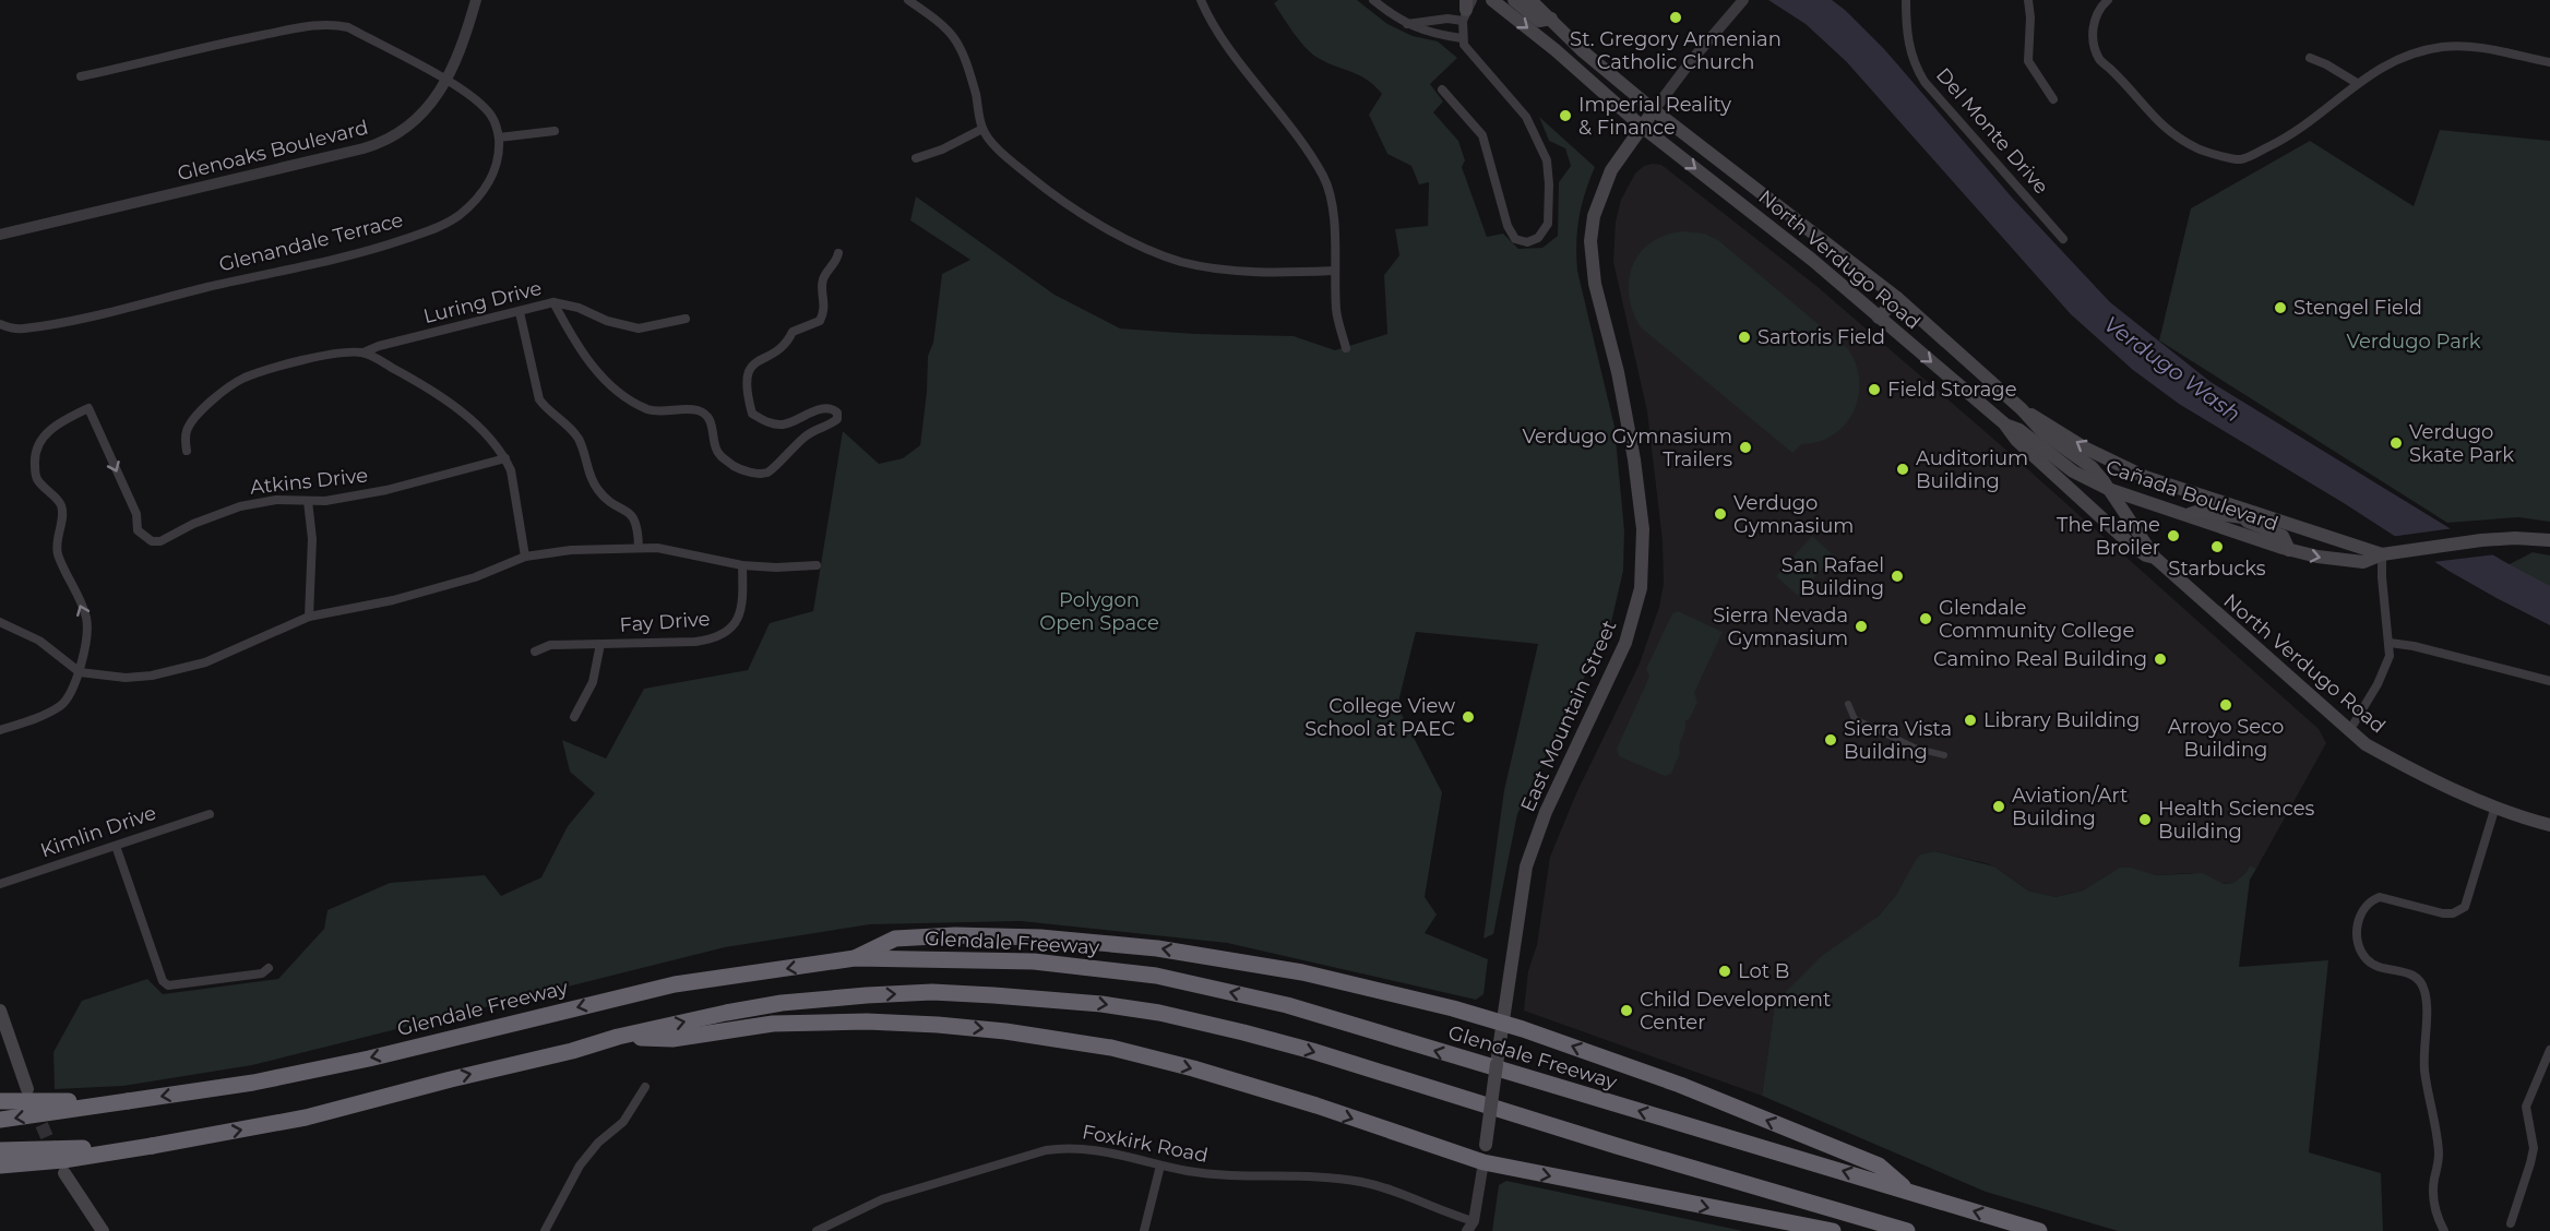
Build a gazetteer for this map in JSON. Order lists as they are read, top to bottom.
{
  "streets": {
    "highway": ["Glendale Freeway"],
    "main road": ["North Verdugo Road", "Cañada Boulevard", "East Mountain Street"],
    "street": [
      "Del Monte Drive",
      "Glenoaks Boulevard",
      "Glenandale Terrace",
      "Luring Drive",
      "Atkins Drive",
      "Fay Drive",
      "Kimlin Drive",
      "Foxkirk Road"
    ]
  },
  "crossings": [
    ["North Verdugo Road", "Cañada Boulevard"],
    ["North Verdugo Road", "East Mountain Street"]
  ],
  "water": ["Verdugo Wash"],
  "parks": ["Verdugo Park", "Polygon Open Space"],
  "places": [
    "St. Gregory Armenian Catholic Church",
    "Imperial Reality & Finance",
    "Stengel Field",
    "Sartoris Field",
    "Field Storage",
    "Verdugo Skate Park",
    "Verdugo Gymnasium Trailers",
    "Auditorium Building",
    "Verdugo Gymnasium",
    "The Flame Broiler",
    "Starbucks",
    "San Rafael Building",
    "Glendale Community College",
    "Sierra Nevada Gymnasium",
    "Camino Real Building",
    "Arroyo Seco Building",
    "College View School at PAEC",
    "Library Building",
    "Sierra Vista Building",
    "Aviation/Art Building",
    "Health Sciences Building",
    "Lot B",
    "Child Development Center"
  ]
}
